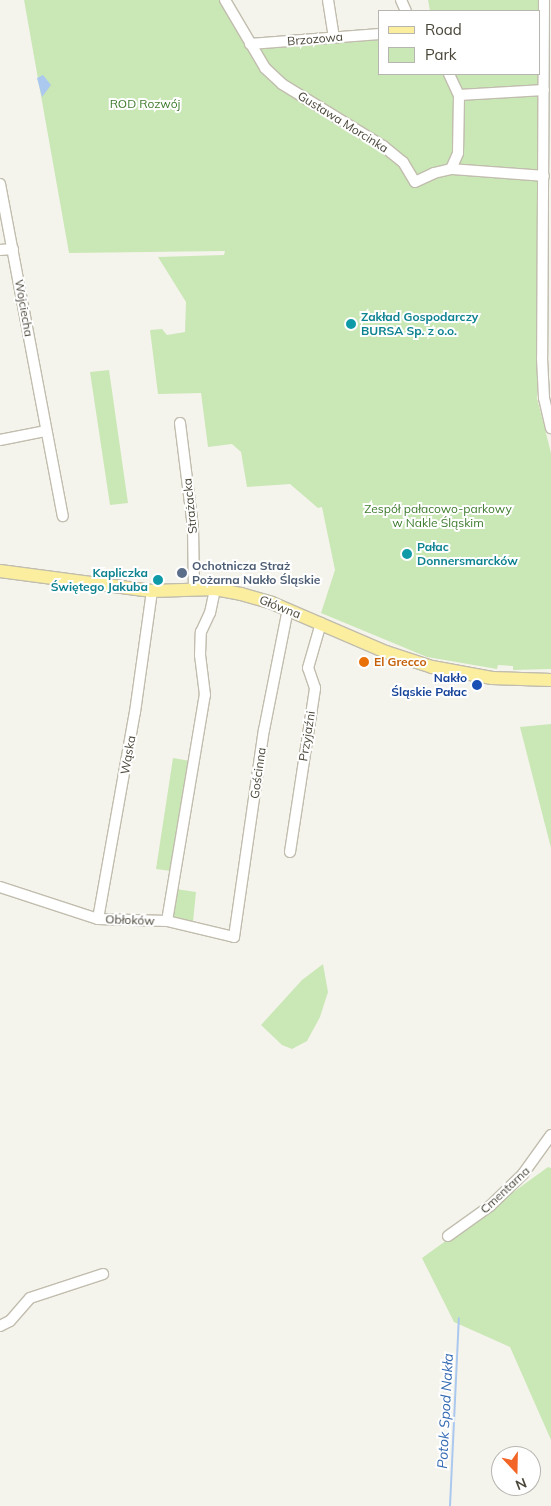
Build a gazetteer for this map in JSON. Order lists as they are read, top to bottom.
{
  "streets": {
    "main road": ["Główna"],
    "street": [
      "Brzozowa",
      "Gustawa Morcinka",
      "Wojciecha",
      "Strażacka",
      "Przyjaźni",
      "Wąska",
      "Gościnna",
      "Obłoków",
      "Cmentarna"
    ]
  },
  "crossings": [
    ["Brzozowa", "Gustawa Morcinka"],
    ["Strażacka", "Główna"],
    ["Główna", "Przyjaźni"],
    ["Główna", "Wąska"],
    ["Główna", "Gościnna"],
    ["Wąska", "Obłoków"],
    ["Gościnna", "Obłoków"]
  ],
  "water": ["Potok Spod Nakła"],
  "parks": ["ROD Rozwój", "Zespół pałacowo-parkowy w Nakle Śląskim"],
  "places": [
    "Zakład Gospodarczy BURSA Sp. z o.o.",
    "Pałac Donnersmarcków",
    "Ochotnicza Straż Pożarna Nakło Śląskie",
    "Kapliczka Świętego Jakuba",
    "El Grecco",
    "Nakło Śląskie Pałac"
  ],
  "legend": ["Road", "Park"],
  "north": "bottom"
}
